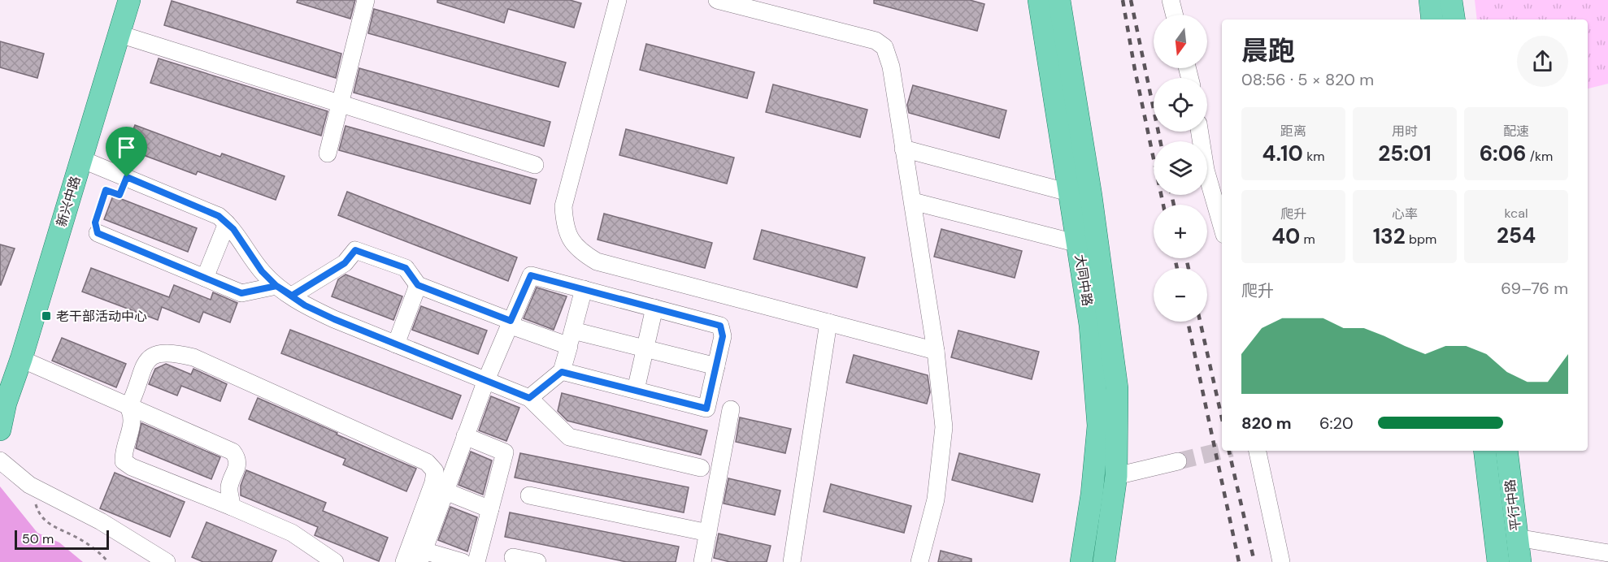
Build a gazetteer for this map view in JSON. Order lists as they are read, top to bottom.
{
  "streets": {
    "main road": ["新兴中路", "大同中路", "平行中路"]
  },
  "places": {
    "transit": ["老干部活动中心"]
  },
  "scale_bar": "50 m",
  "north": "bottom",
  "page": {
    "map_buttons": ["+", "−"],
    "heading": ["晨跑", "08:56 · 5 × 820 m"],
    "stats": [
      ["距离", "4.10 km"],
      ["用时", "25:01"],
      ["配速", "6:06 /km"],
      ["爬升", "40 m"],
      ["心率", "132 bpm"],
      ["kcal", "254"]
    ],
    "chart": ["爬升", "69–76 m"],
    "list": [
      {
        "name": "820 m",
        "note": "6:20"
      }
    ],
    "scale": "50 m"
  }
}
